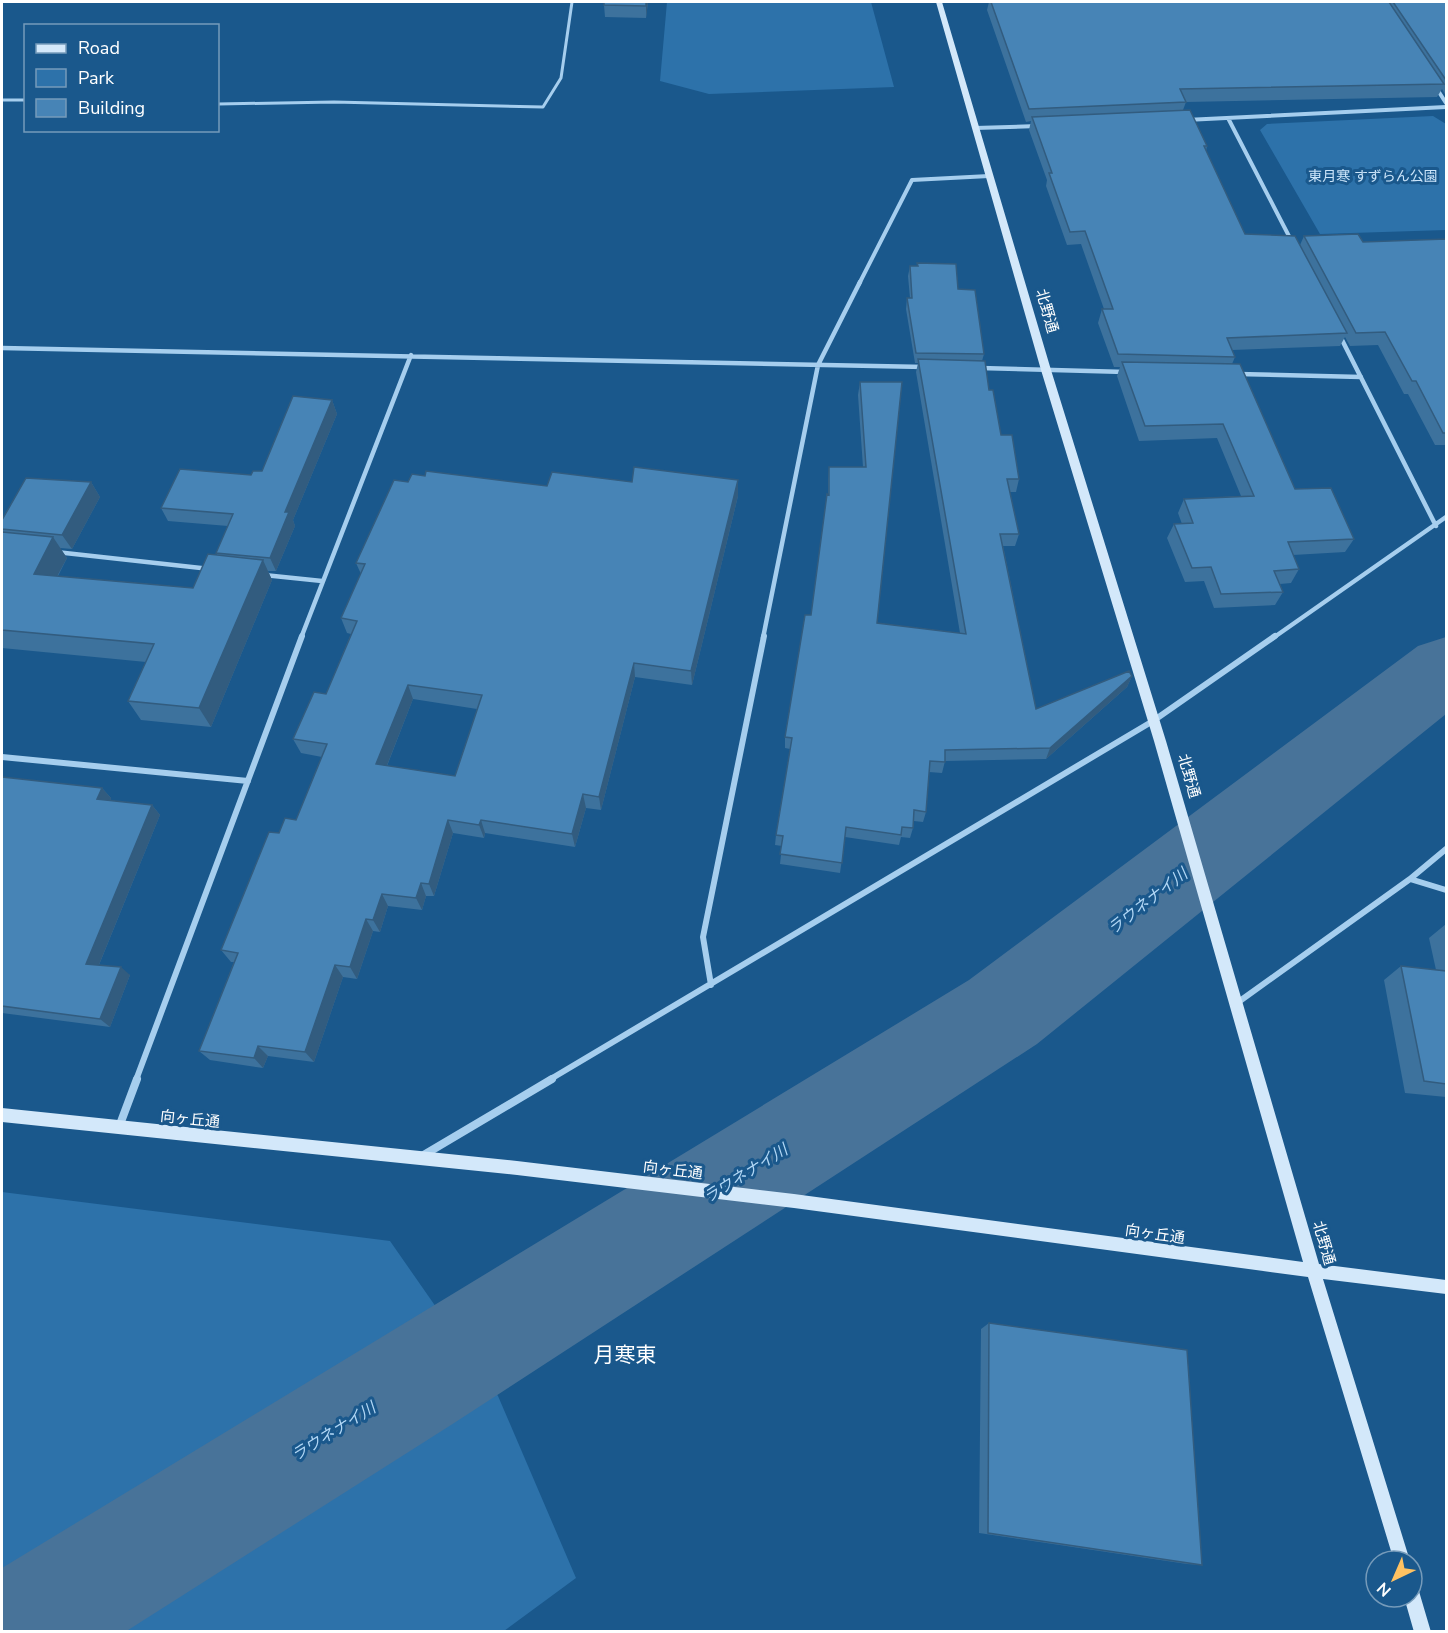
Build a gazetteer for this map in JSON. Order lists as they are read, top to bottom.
{
  "streets": {
    "street": ["北野通", "向ヶ丘通"]
  },
  "crossings": [
    ["北野通", "向ヶ丘通"]
  ],
  "districts": ["月寒東"],
  "water": ["ラウネナイ川"],
  "parks": ["東月寒 すずらん公園"],
  "legend": ["Road", "Park", "Building"],
  "north": "bottom left"
}
